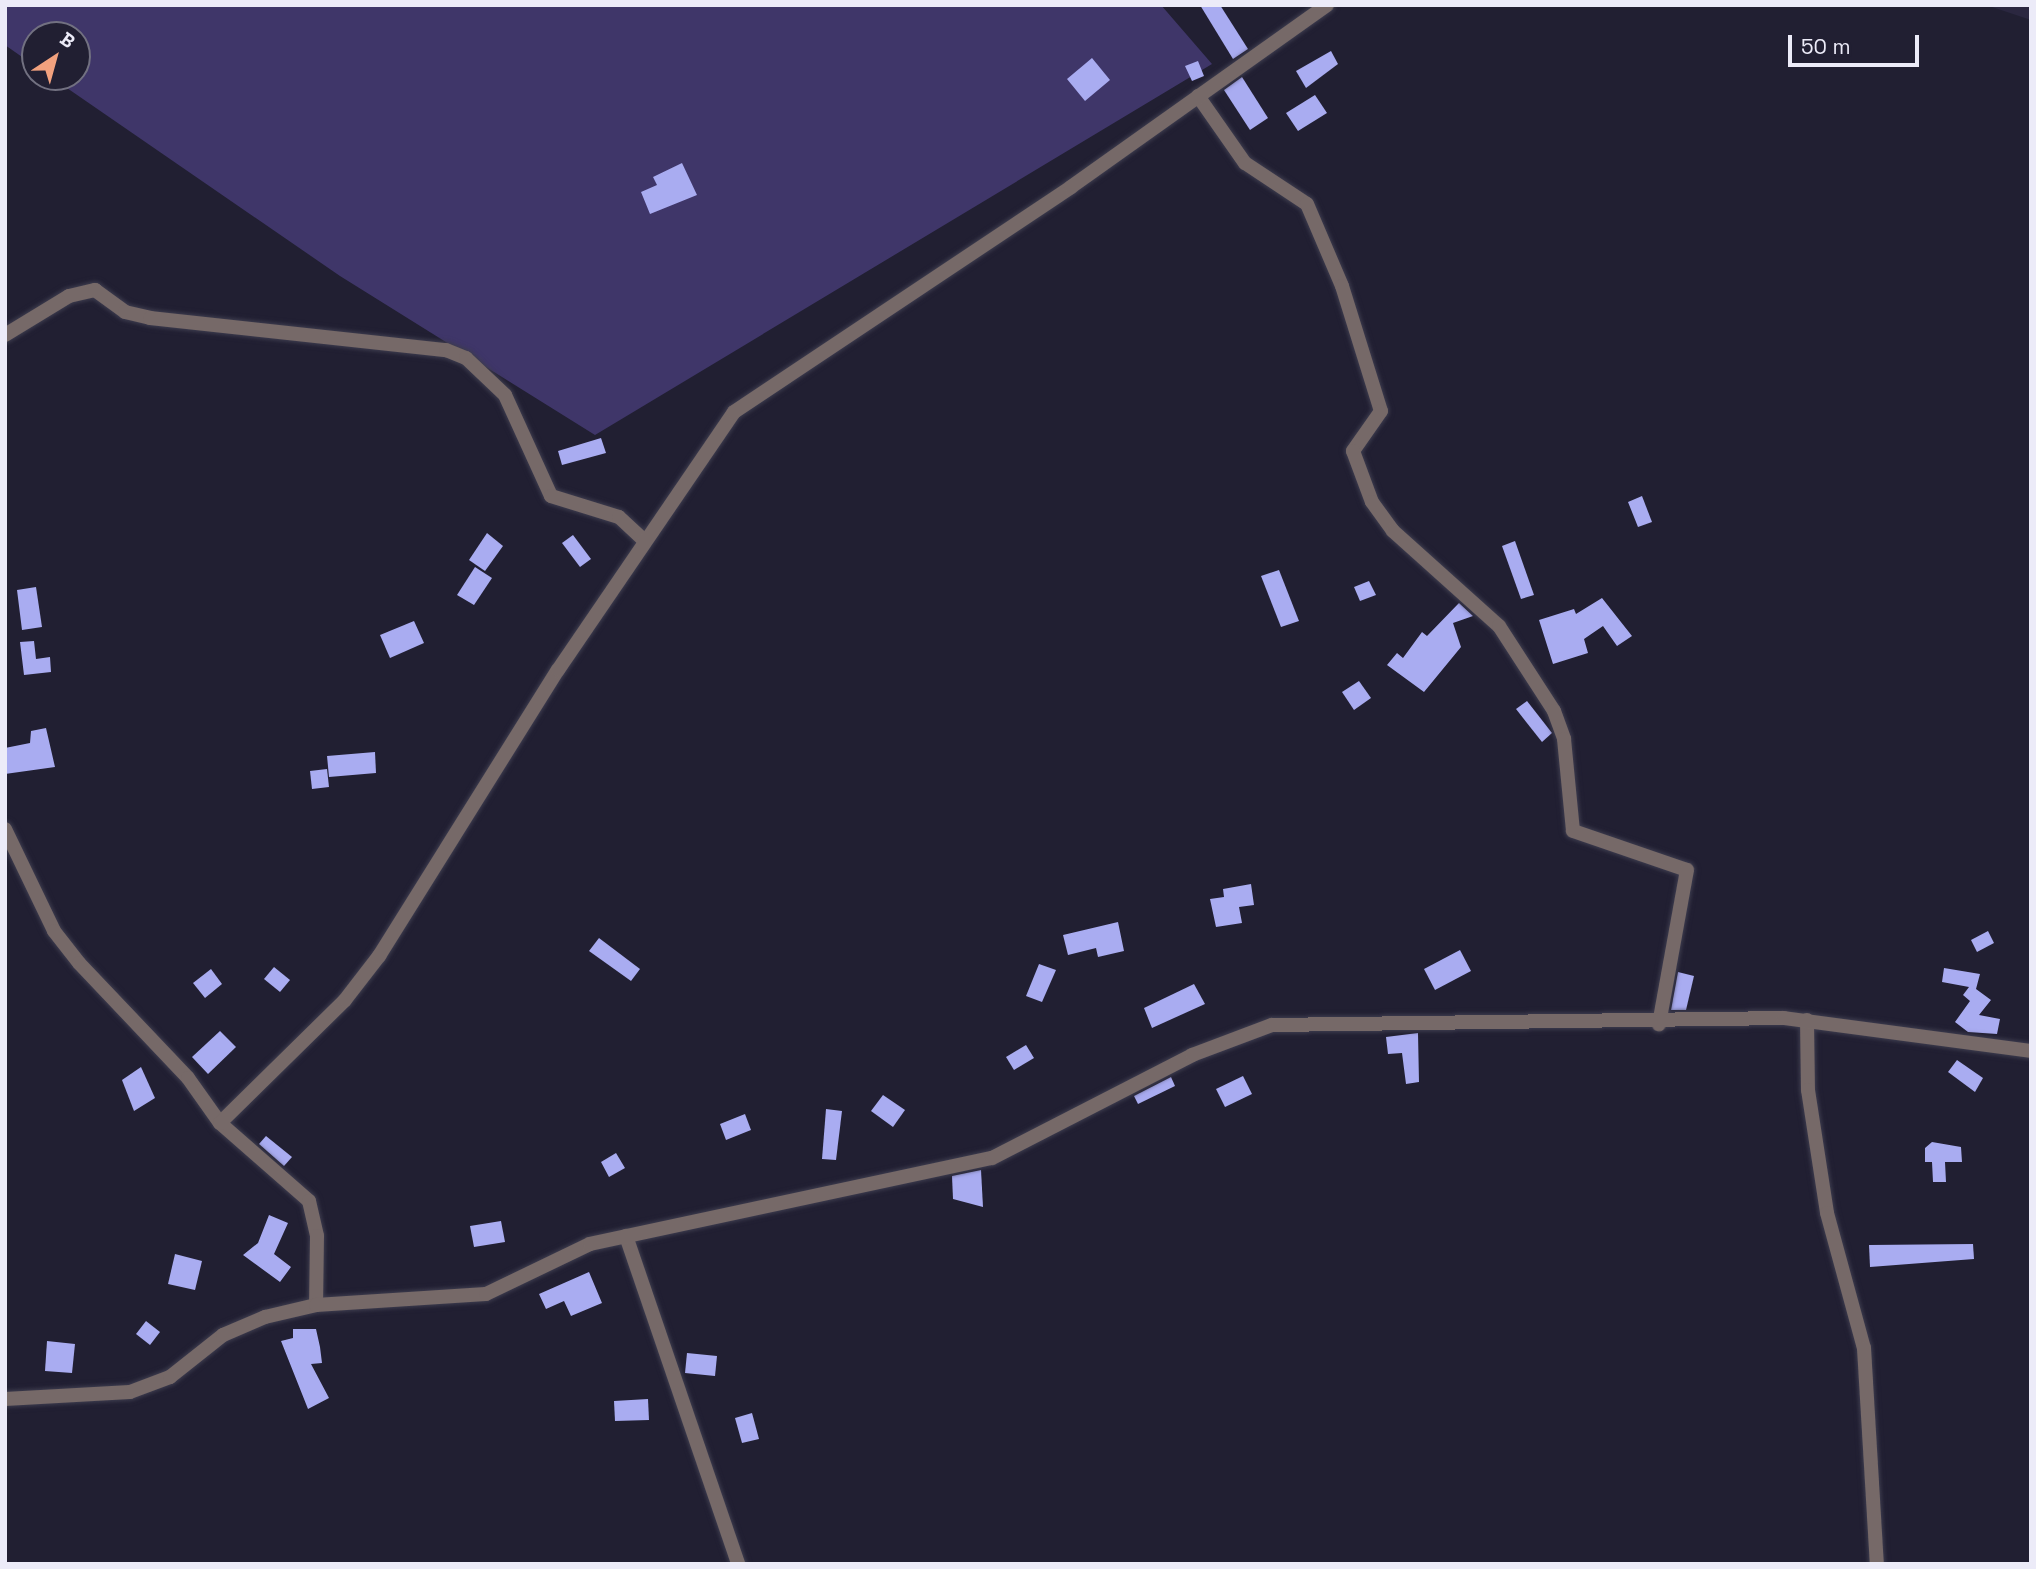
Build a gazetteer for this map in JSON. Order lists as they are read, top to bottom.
{
  "scale_bar": "50 m",
  "north": "top right"
}
